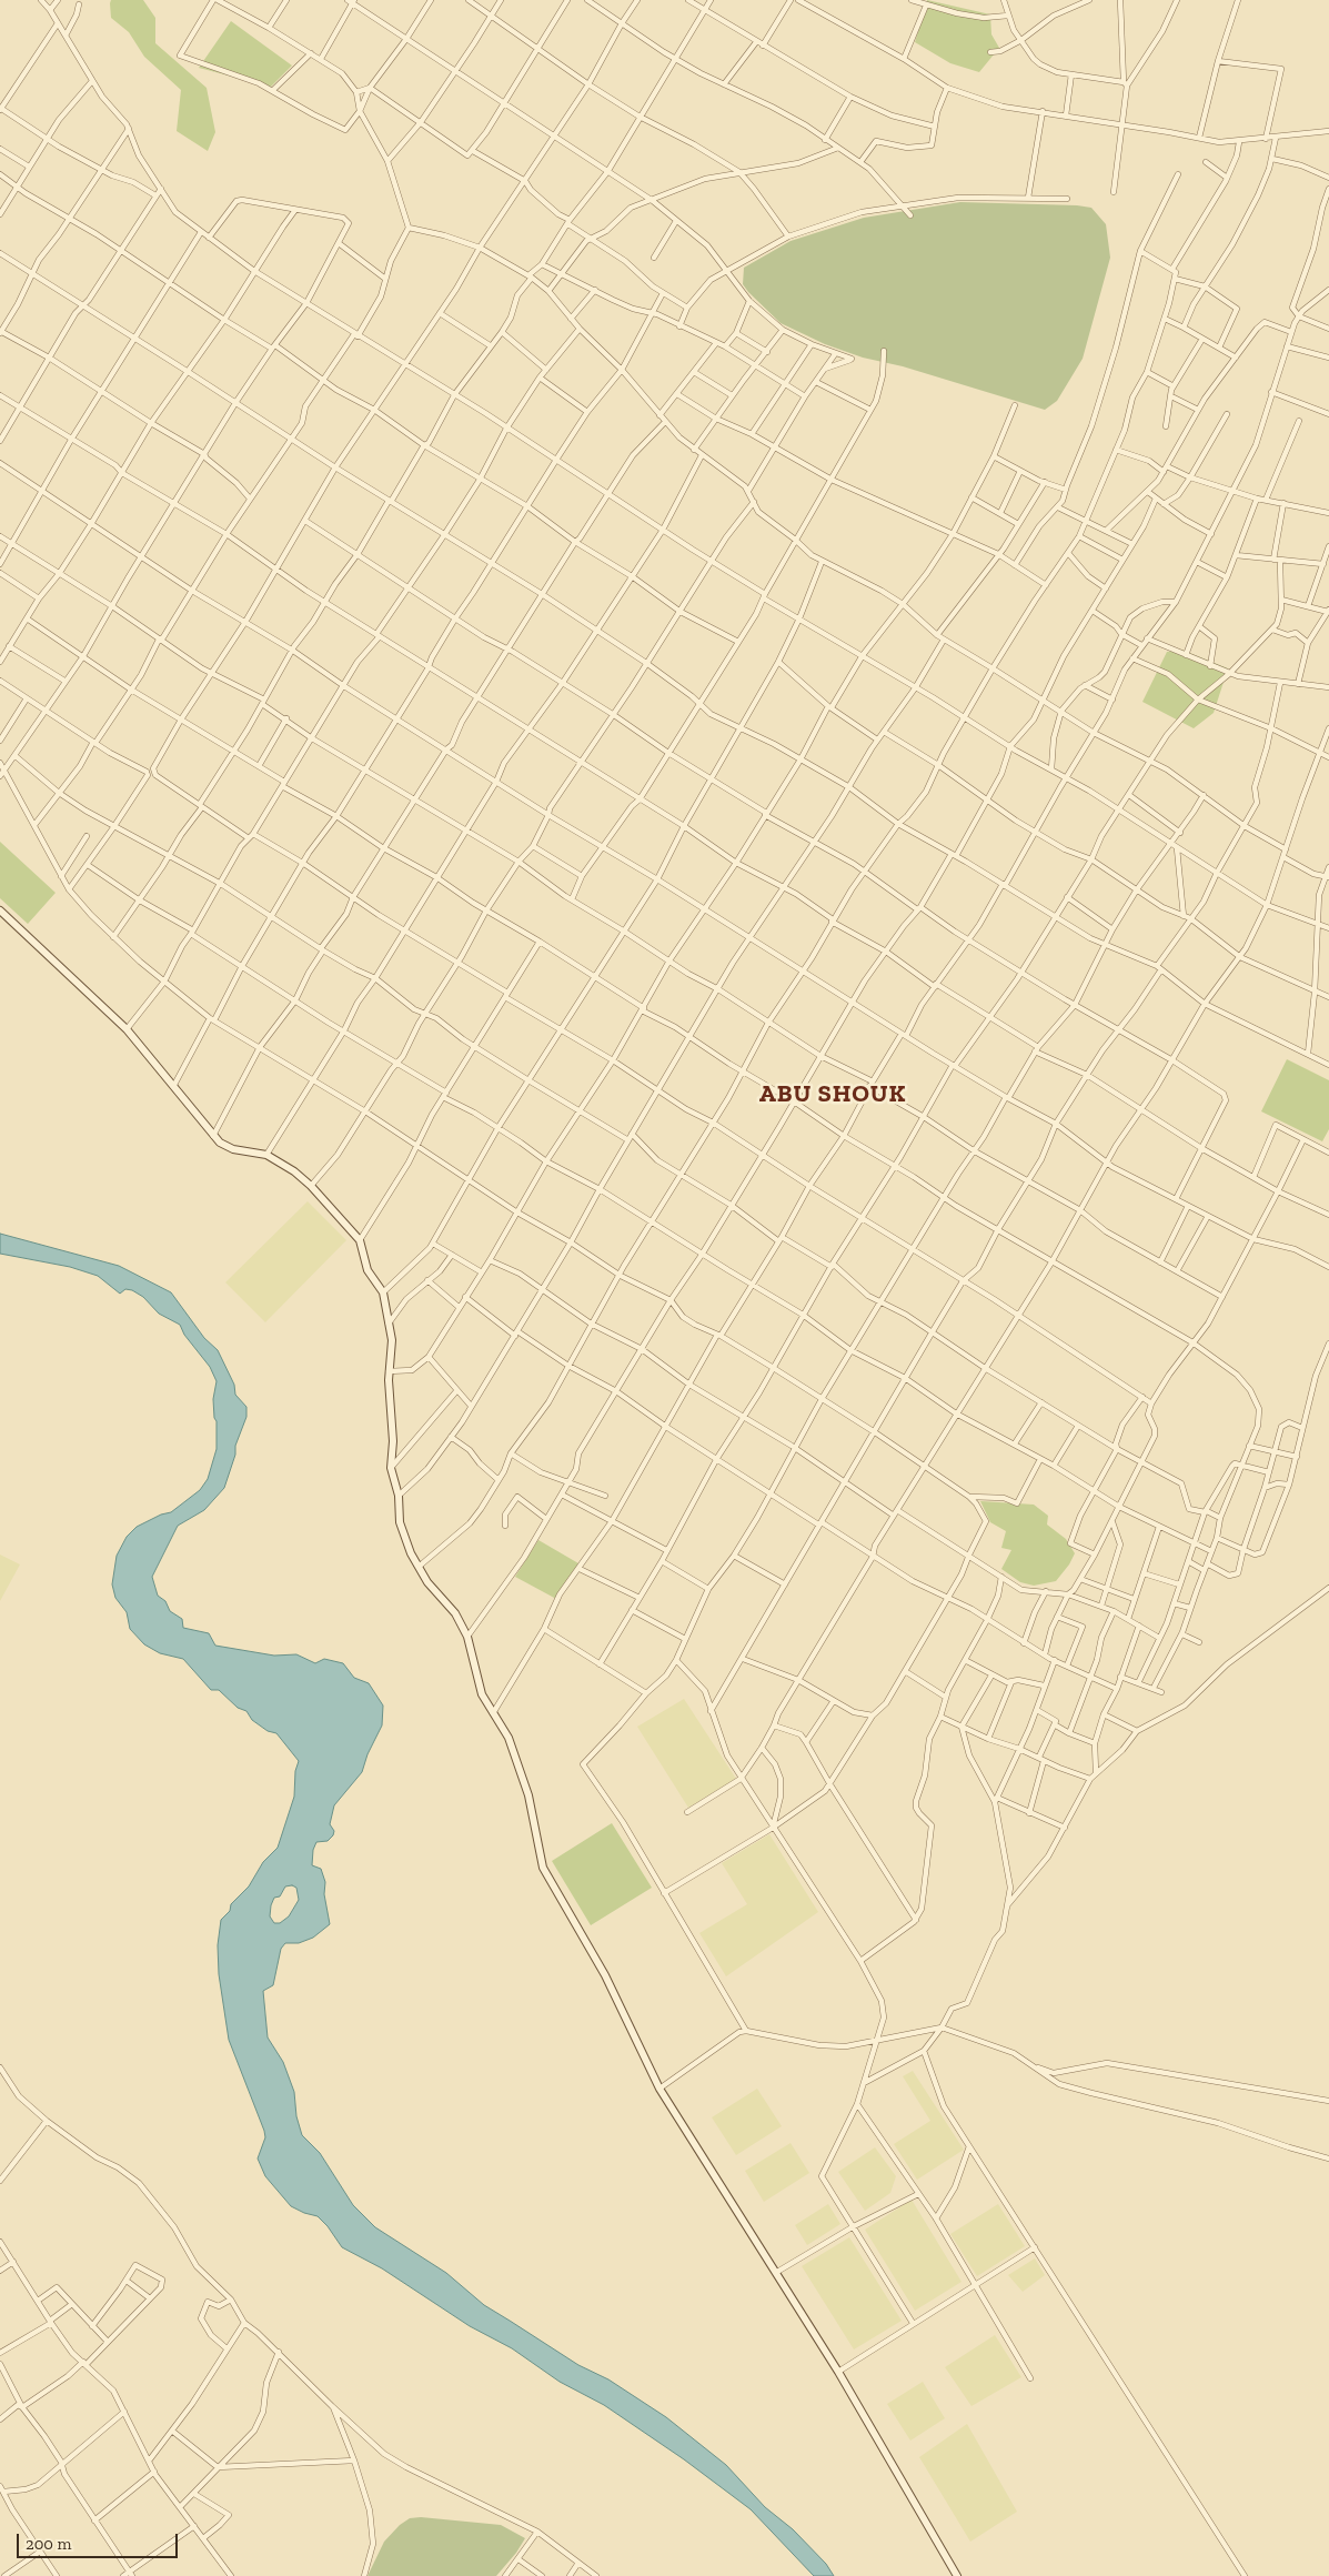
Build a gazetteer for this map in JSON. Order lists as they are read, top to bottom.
{
  "districts": ["ABU SHOUK"],
  "scale_bar": "200 m"
}
